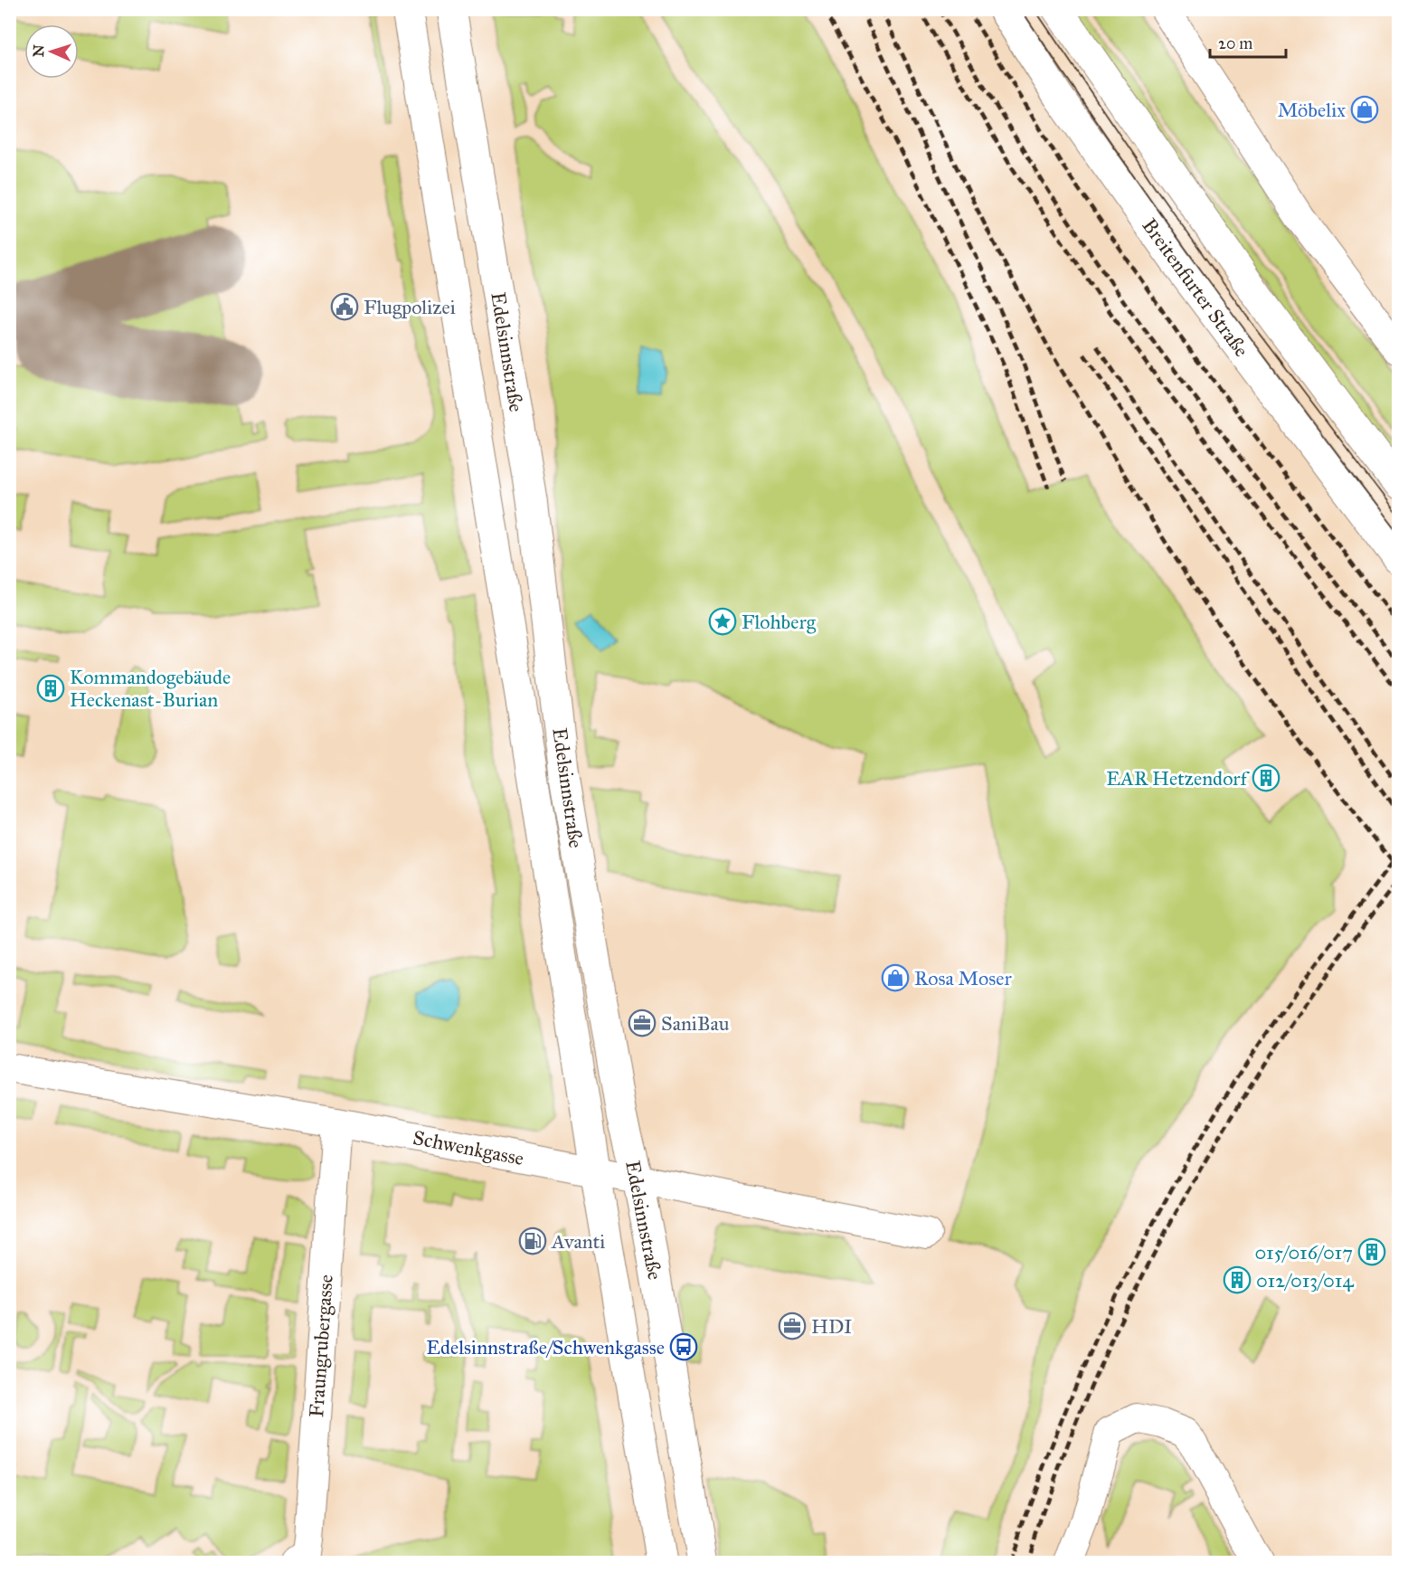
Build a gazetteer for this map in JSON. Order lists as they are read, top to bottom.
{
  "streets": {
    "main road": ["Breitenfurter Straße", "Edelsinnstraße"],
    "street": ["Schwenkgasse", "Fraungrubergasse"]
  },
  "crossings": [
    ["Edelsinnstraße", "Schwenkgasse"],
    ["Schwenkgasse", "Fraungrubergasse"]
  ],
  "places": {
    "shop": ["Möbelix", "Rosa Moser"],
    "public building": ["Flugpolizei"],
    "place": ["Flohberg"],
    "building": [
      "Kommandogebäude Heckenast-Burian",
      "EAR Hetzendorf",
      "015/016/017",
      "012/013/014"
    ],
    "office": ["SaniBau", "HDI"],
    "fuel station": ["Avanti"],
    "bus stop": ["Edelsinnstraße/Schwenkgasse"]
  },
  "scale_bar": "20 m",
  "north": "left"
}
